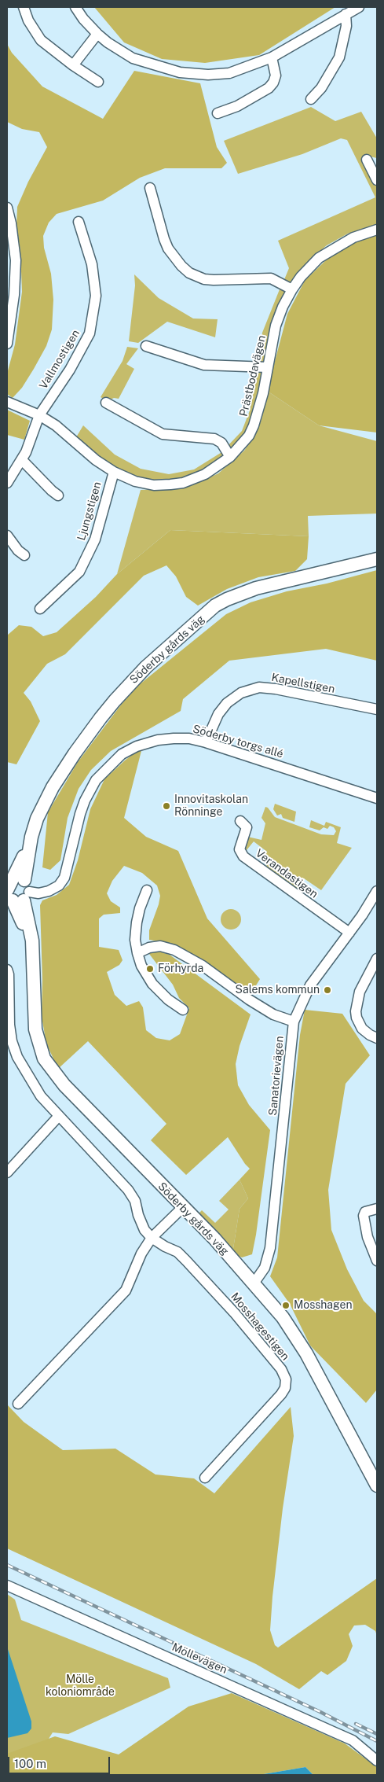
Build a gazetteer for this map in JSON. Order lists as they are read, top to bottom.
{
  "streets": {
    "main road": ["Söderby gårds väg"],
    "street": [
      "Vallmostigen",
      "Prästbodavägen",
      "Ljungstigen",
      "Kapellstigen",
      "Söderby torgs allé",
      "Verandastigen",
      "Sanatorievägen",
      "Mosshagestigen",
      "Möllevägen"
    ]
  },
  "crossings": [
    ["Vallmostigen", "Prästbodavägen"],
    ["Prästbodavägen", "Ljungstigen"],
    ["Söderby gårds väg", "Söderby torgs allé"],
    ["Söderby gårds väg", "Sanatorievägen"],
    ["Kapellstigen", "Söderby torgs allé"],
    ["Verandastigen", "Sanatorievägen"]
  ],
  "parks": ["Mölle koloniområde"],
  "places": [
    "Innovitaskolan Rönninge",
    "Förhyrda",
    "Salems kommun",
    "Mosshagen"
  ],
  "scale_bar": "100 m"
}
